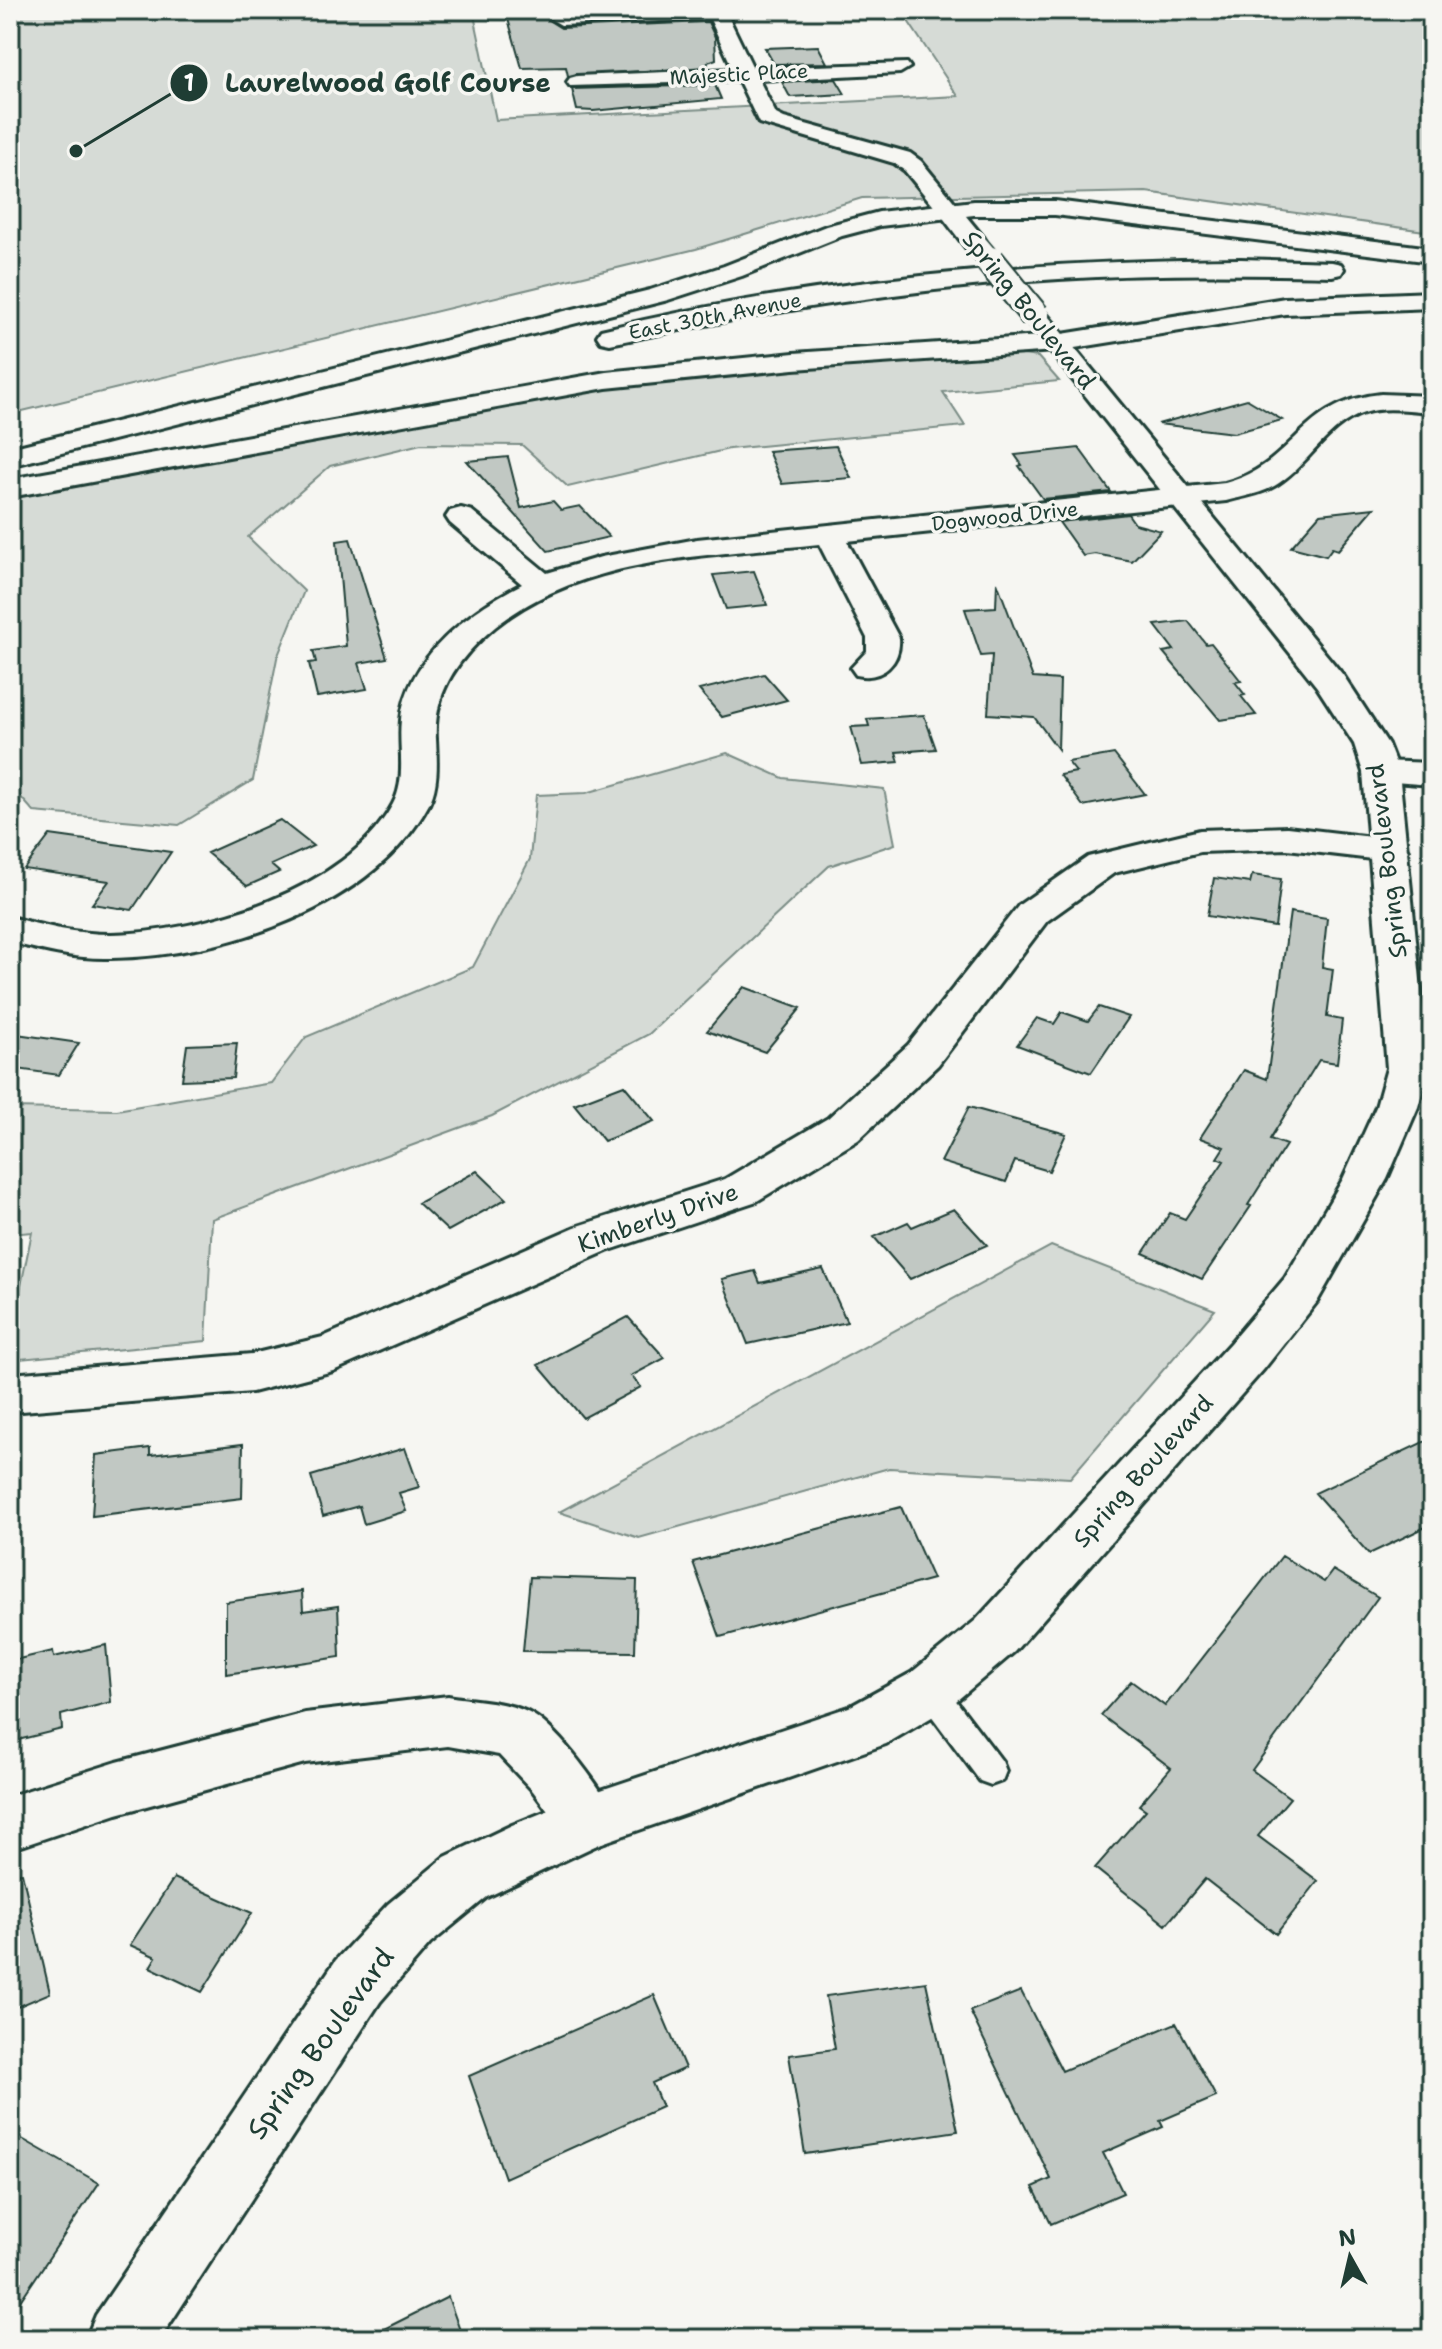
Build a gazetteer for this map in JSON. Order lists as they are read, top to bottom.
{
  "streets": {
    "street": [
      "Majestic Place",
      "Spring Boulevard",
      "East 30th Avenue",
      "Dogwood Drive",
      "Kimberly Drive"
    ]
  },
  "crossings": [
    ["Majestic Place", "Spring Boulevard"],
    ["Spring Boulevard", "Dogwood Drive"],
    ["Spring Boulevard", "Kimberly Drive"]
  ],
  "places": ["Laurelwood Golf Course"],
  "north": "top"
}
